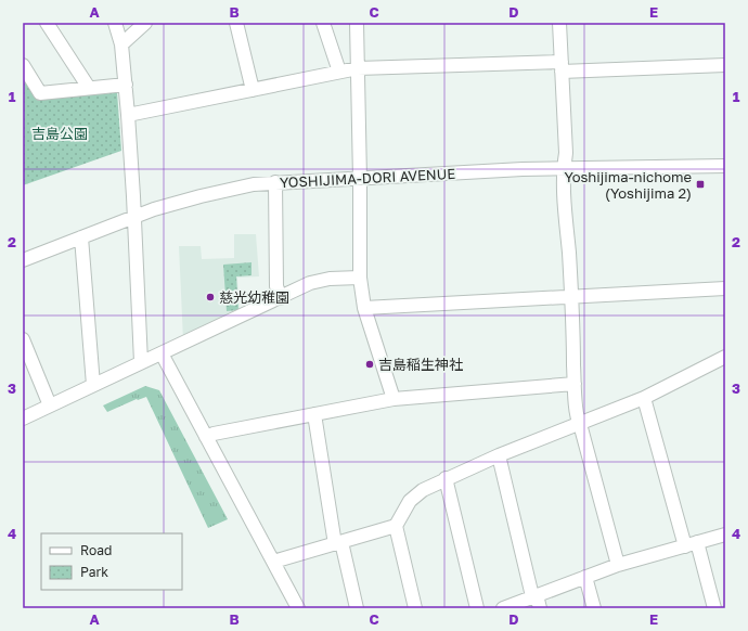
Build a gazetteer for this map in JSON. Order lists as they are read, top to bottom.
{
  "streets": {
    "street": ["YOSHIJIMA-DORI AVENUE"]
  },
  "parks": ["吉島公園"],
  "places": {
    "transit": ["Yoshijima-nichome (Yoshijima 2)"],
    "other": ["慈光幼稚園", "吉島稲生神社"]
  },
  "legend": ["Road", "Park"],
  "grid": {
    "columns": [
      "A",
      "B",
      "C",
      "D",
      "E"
    ],
    "rows": [
      "1",
      "2",
      "3",
      "4"
    ]
  }
}
